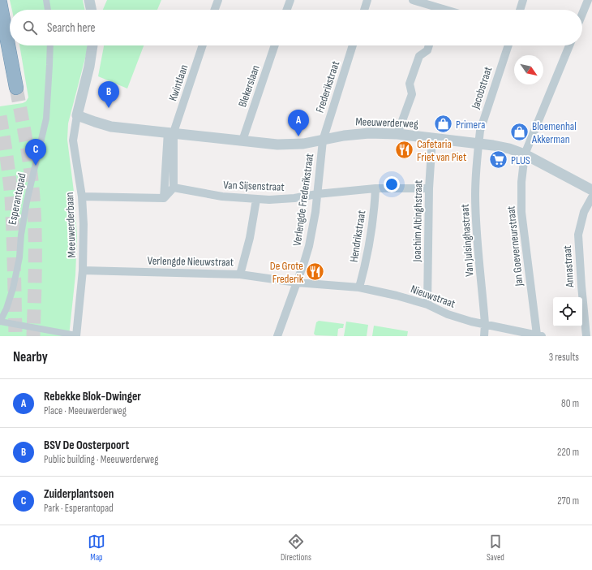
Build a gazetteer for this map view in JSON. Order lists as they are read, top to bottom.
{
  "streets": {
    "street": [
      "Kwintlaan",
      "Blekerslaan",
      "Frederikstraat",
      "Jacobstraat",
      "Meeuwerderweg",
      "Van Sijsenstraat",
      "Esperantopad",
      "Verlengde Frederikstraat",
      "Joachim Altinghstraat",
      "Meeuwerderbaan",
      "Hendrikstraat",
      "Van Julsinghastraat",
      "Jan Goeverneurstraat",
      "Verlengde Nieuwstraat",
      "Annastraat",
      "Nieuwstraat"
    ]
  },
  "crossings": [
    ["Kwintlaan", "Meeuwerderweg"],
    ["Blekerslaan", "Meeuwerderweg"],
    ["Frederikstraat", "Meeuwerderweg"],
    ["Frederikstraat", "Verlengde Frederikstraat"],
    ["Jacobstraat", "Meeuwerderweg"],
    ["Jacobstraat", "Van Julsinghastraat"],
    ["Meeuwerderweg", "Verlengde Frederikstraat"],
    ["Meeuwerderweg", "Joachim Altinghstraat"],
    ["Meeuwerderweg", "Meeuwerderbaan"],
    ["Meeuwerderweg", "Van Julsinghastraat"],
    ["Meeuwerderweg", "Jan Goeverneurstraat"],
    ["Van Sijsenstraat", "Verlengde Frederikstraat"],
    ["Van Sijsenstraat", "Joachim Altinghstraat"],
    ["Van Sijsenstraat", "Hendrikstraat"],
    ["Verlengde Frederikstraat", "Verlengde Nieuwstraat"],
    ["Verlengde Frederikstraat", "Nieuwstraat"],
    ["Joachim Altinghstraat", "Nieuwstraat"],
    ["Meeuwerderbaan", "Verlengde Nieuwstraat"],
    ["Hendrikstraat", "Nieuwstraat"],
    ["Van Julsinghastraat", "Nieuwstraat"],
    ["Jan Goeverneurstraat", "Nieuwstraat"],
    ["Verlengde Nieuwstraat", "Nieuwstraat"]
  ],
  "places": {
    "shop": ["Primera", "Bloemenhal Akkerman"],
    "restaurant": ["Cafetaria Friet van Piet", "De Grote Frederik"],
    "supermarket": ["PLUS"]
  },
  "north": "bottom right",
  "page": {
    "search": "Search here",
    "pins": ["B", "A", "C"],
    "heading": ["Nearby", "3 results"],
    "list": [
      {
        "mark": "A",
        "name": "Rebekke Blok-Dwinger",
        "note": "Place · Meeuwerderweg",
        "value": "80 m"
      },
      {
        "mark": "B",
        "name": "BSV De Oosterpoort",
        "note": "Public building · Meeuwerderweg",
        "value": "220 m"
      },
      {
        "mark": "C",
        "name": "Zuiderplantsoen",
        "note": "Park · Esperantopad",
        "value": "270 m"
      }
    ],
    "nav": ["Map", "Directions", "Saved"]
  }
}
